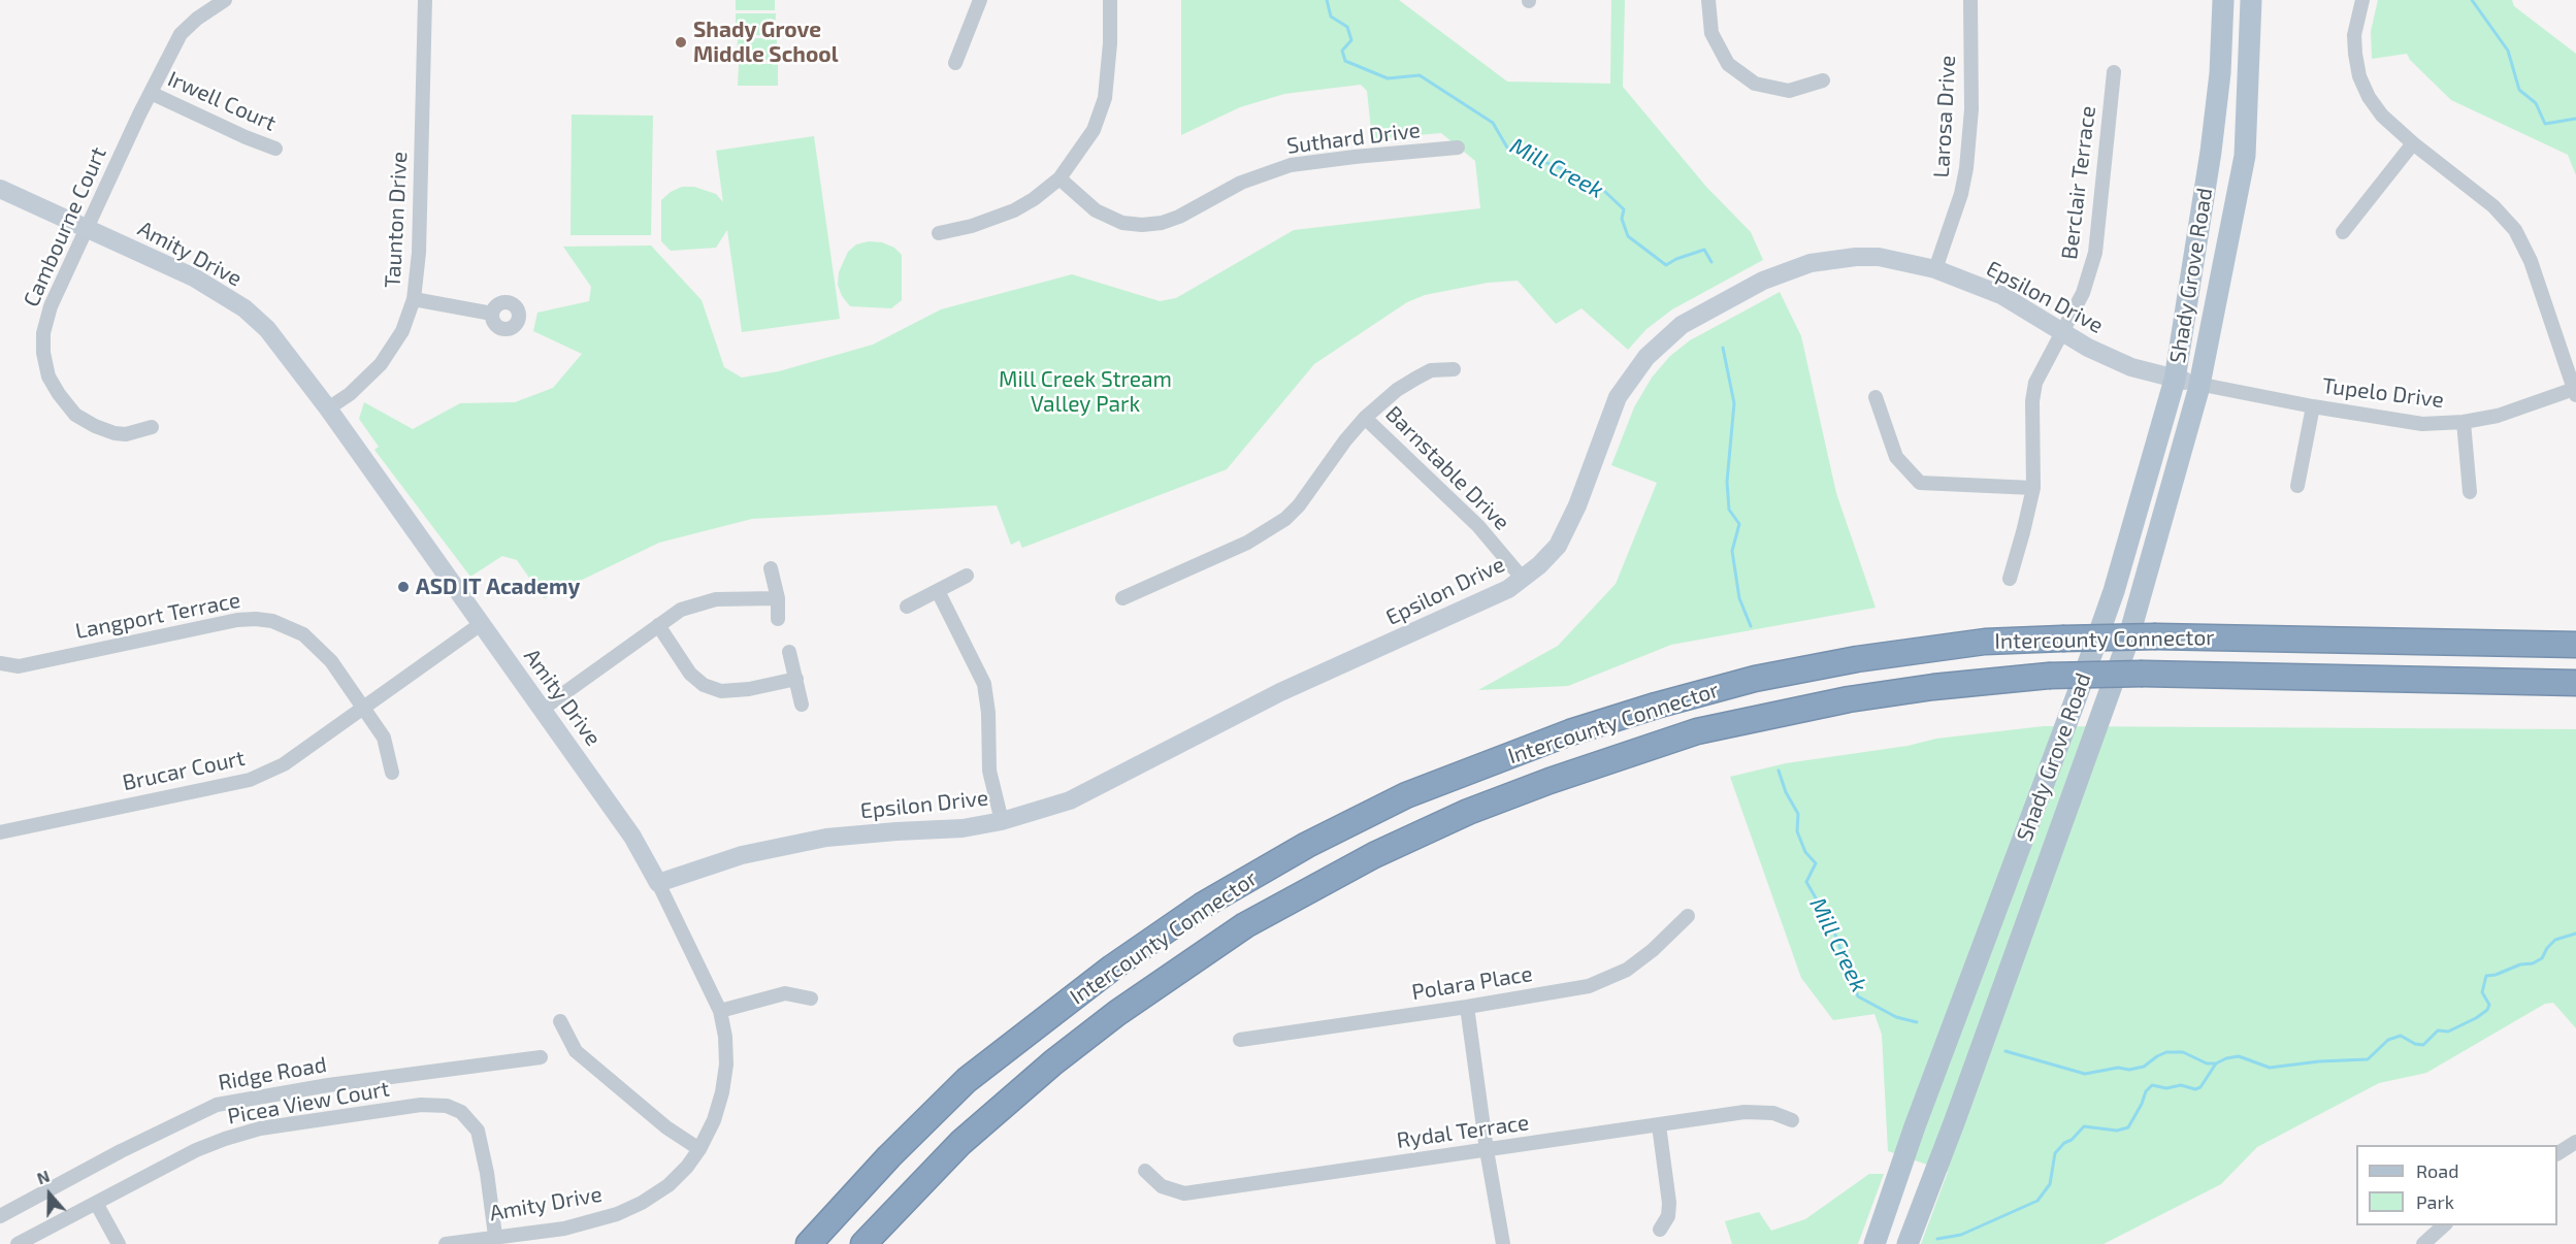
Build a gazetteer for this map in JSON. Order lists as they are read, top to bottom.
{
  "streets": {
    "highway": ["Intercounty Connector"],
    "main road": ["Shady Grove Road"],
    "street": [
      "Irwell Court",
      "Larosa Drive",
      "Suthard Drive",
      "Berclair Terrace",
      "Taunton Drive",
      "Cambourne Court",
      "Amity Drive",
      "Epsilon Drive",
      "Tupelo Drive",
      "Barnstable Drive",
      "Langport Terrace",
      "Brucar Court",
      "Polara Place",
      "Ridge Road",
      "Picea View Court",
      "Rydal Terrace"
    ]
  },
  "crossings": [
    ["Irwell Court", "Cambourne Court"],
    ["Larosa Drive", "Epsilon Drive"],
    ["Berclair Terrace", "Epsilon Drive"],
    ["Taunton Drive", "Amity Drive"],
    ["Cambourne Court", "Amity Drive"],
    ["Amity Drive", "Epsilon Drive"],
    ["Amity Drive", "Brucar Court"],
    ["Amity Drive", "Picea View Court"],
    ["Shady Grove Road", "Epsilon Drive"],
    ["Shady Grove Road", "Tupelo Drive"],
    ["Epsilon Drive", "Tupelo Drive"],
    ["Epsilon Drive", "Barnstable Drive"],
    ["Langport Terrace", "Brucar Court"]
  ],
  "water": ["Mill Creek"],
  "parks": ["Mill Creek Stream Valley Park"],
  "places": ["Shady Grove Middle School", "ASD IT Academy"],
  "legend": ["Road", "Park"],
  "north": "top"
}
